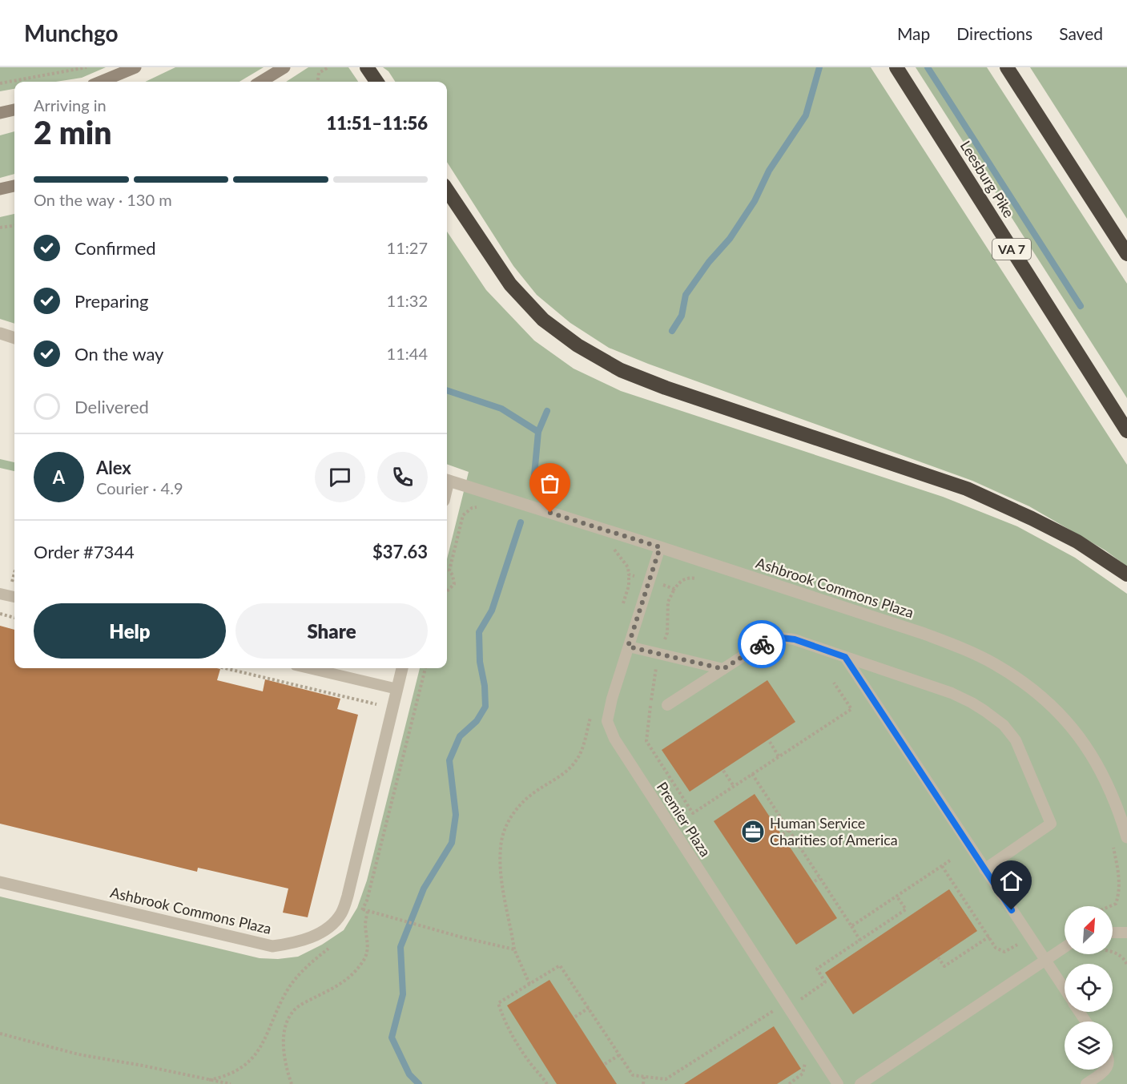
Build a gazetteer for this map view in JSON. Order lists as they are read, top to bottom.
{
  "streets": {
    "highway": ["Leesburg Pike", "VA 7"],
    "street": ["Ashbrook Commons Plaza"],
    "lane": ["Premier Plaza"]
  },
  "crossings": [
    ["Ashbrook Commons Plaza", "Premier Plaza"]
  ],
  "places": {
    "office": ["Human Service Charities of America"]
  },
  "north": "top right",
  "page": {
    "header": "Munchgo",
    "nav": ["Map", "Directions", "Saved"],
    "heading": ["2 min", "Arriving in", "11:51–11:56"],
    "panel": [
      "Alex",
      "Courier · 4.9",
      "Order #7344",
      "$37.63"
    ],
    "bar": "On the way · 130 m",
    "list": [
      ["Confirmed", "11:27"],
      ["Preparing", "11:32"],
      ["On the way", "11:44"],
      "Delivered"
    ],
    "round": "A",
    "buttons": ["Help", "Share"]
  }
}
